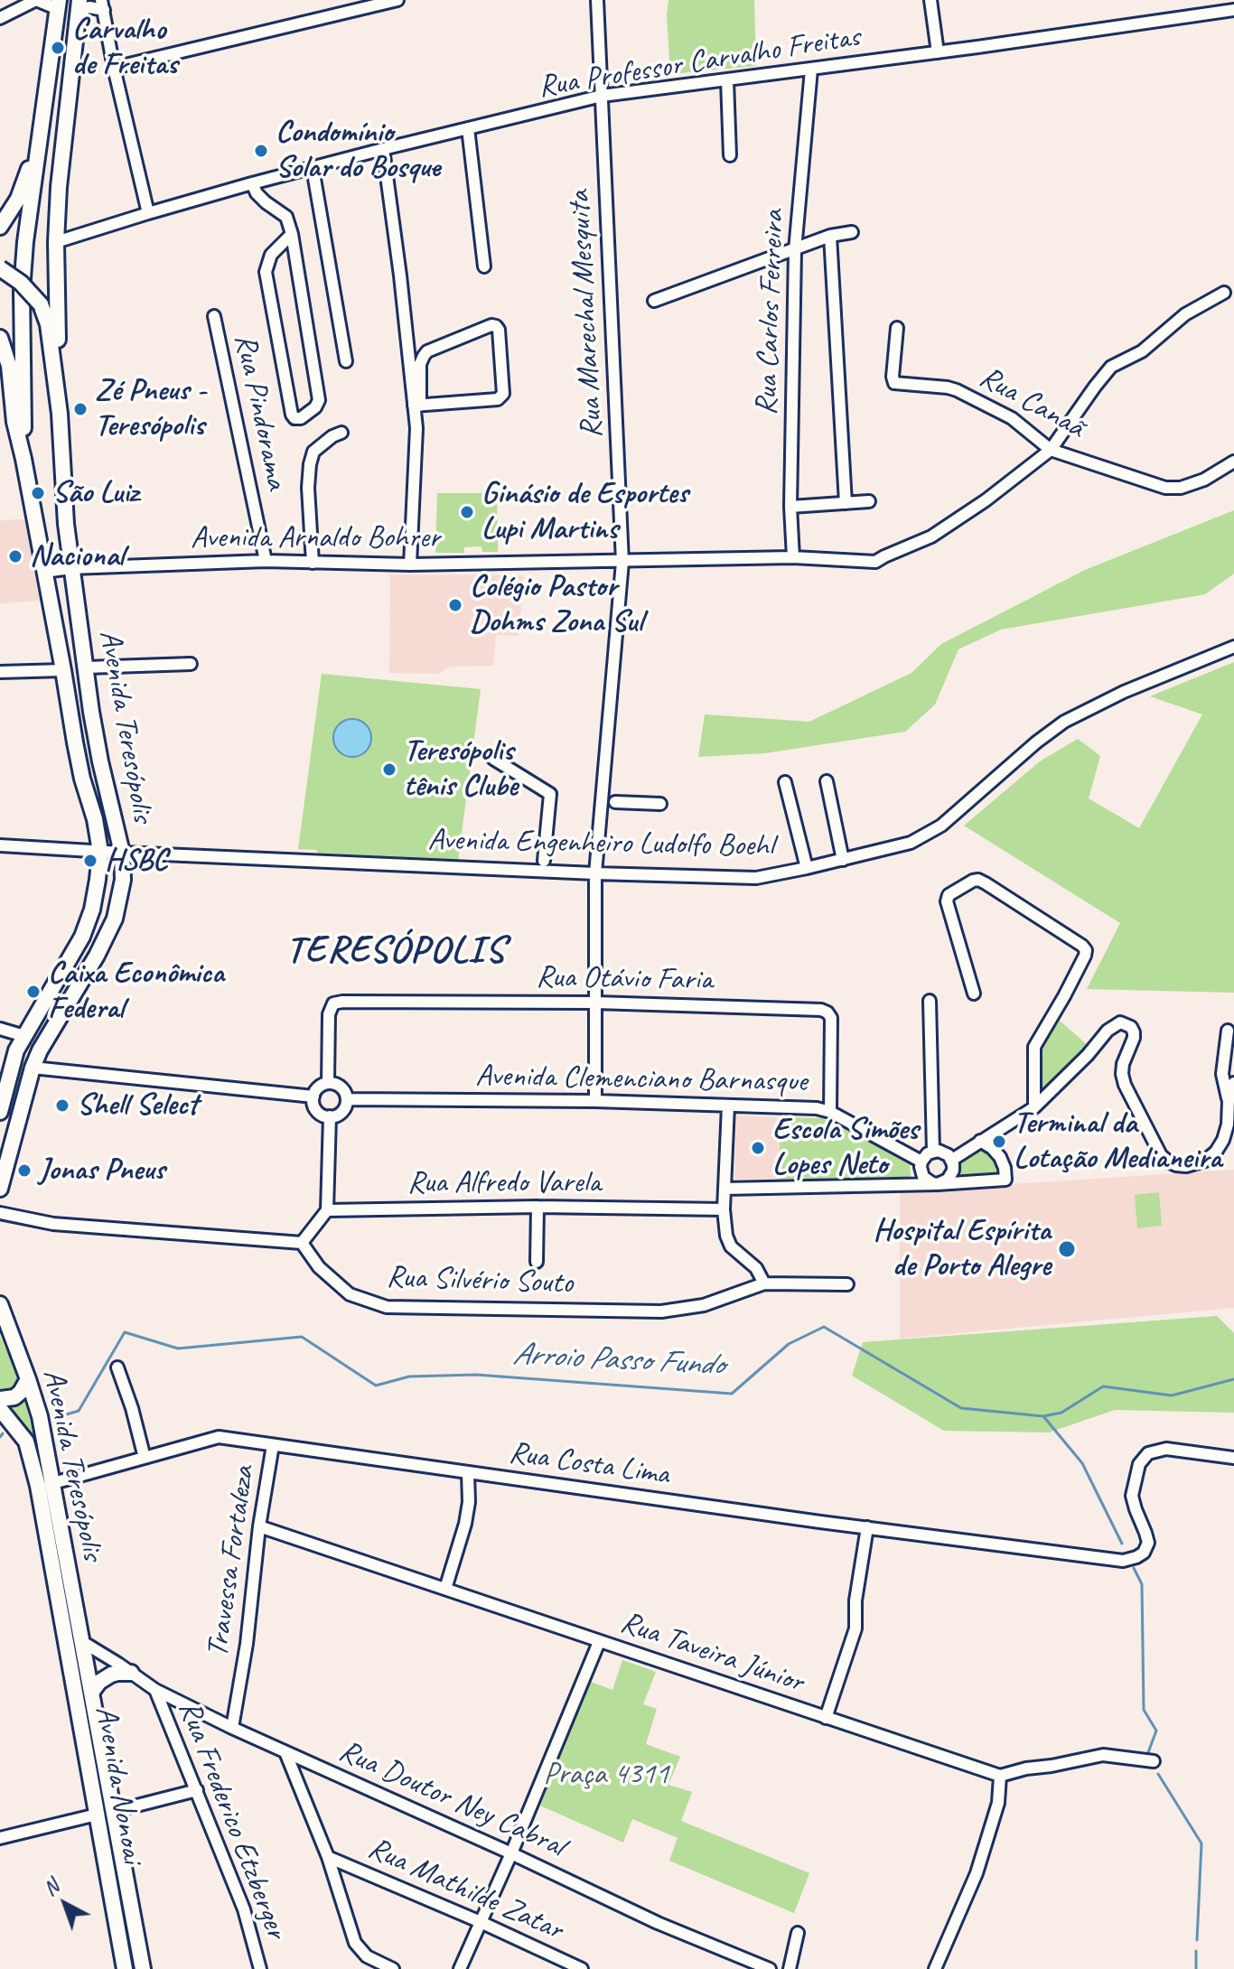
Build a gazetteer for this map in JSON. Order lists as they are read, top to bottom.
{
  "streets": {
    "main road": ["Avenida Teresópolis", "Avenida Nonoai"],
    "street": [
      "Rua Professor Carvalho Freitas",
      "Rua Carlos Ferreira",
      "Rua Marechal Mesquita",
      "Rua Canaã",
      "Rua Pindorama",
      "Avenida Arnaldo Bohrer",
      "Avenida Engenheiro Ludolfo Boehl",
      "Rua Otávio Faria",
      "Avenida Clemenciano Barnasque",
      "Rua Alfredo Varela",
      "Rua Silvério Souto",
      "Rua Costa Lima",
      "Travessa Fortaleza",
      "Rua Taveira Júnior",
      "Rua Doutor Ney Cabral",
      "Rua Frederico Etzberger",
      "Rua Mathilde Zatar"
    ]
  },
  "crossings": [
    ["Rua Professor Carvalho Freitas", "Rua Carlos Ferreira"],
    ["Rua Professor Carvalho Freitas", "Rua Marechal Mesquita"],
    ["Rua Carlos Ferreira", "Avenida Arnaldo Bohrer"],
    ["Rua Marechal Mesquita", "Avenida Arnaldo Bohrer"],
    ["Rua Marechal Mesquita", "Avenida Engenheiro Ludolfo Boehl"],
    ["Rua Marechal Mesquita", "Rua Otávio Faria"],
    ["Rua Marechal Mesquita", "Avenida Clemenciano Barnasque"],
    ["Rua Canaã", "Avenida Arnaldo Bohrer"],
    ["Rua Pindorama", "Avenida Arnaldo Bohrer"],
    ["Avenida Arnaldo Bohrer", "Avenida Teresópolis"],
    ["Avenida Teresópolis", "Avenida Engenheiro Ludolfo Boehl"],
    ["Avenida Teresópolis", "Rua Costa Lima"],
    ["Avenida Teresópolis", "Avenida Nonoai"],
    ["Avenida Teresópolis", "Rua Doutor Ney Cabral"],
    ["Rua Otávio Faria", "Avenida Clemenciano Barnasque"],
    ["Rua Costa Lima", "Travessa Fortaleza"],
    ["Travessa Fortaleza", "Rua Taveira Júnior"],
    ["Travessa Fortaleza", "Rua Doutor Ney Cabral"],
    ["Avenida Nonoai", "Rua Doutor Ney Cabral"],
    ["Rua Doutor Ney Cabral", "Rua Frederico Etzberger"]
  ],
  "districts": ["TERESÓPOLIS"],
  "water": ["Arroio Passo Fundo"],
  "parks": ["Praça 4311"],
  "places": [
    "Carvalho de Freitas",
    "Condomínio Solar do Bosque",
    "Zé Pneus - Teresópolis",
    "São Luiz",
    "Ginásio de Esportes Lupi Martins",
    "Nacional",
    "Colégio Pastor Dohms Zona Sul",
    "Teresópolis tênis Clube",
    "HSBC",
    "Caixa Econômica Federal",
    "Shell Select",
    "Terminal da Lotação Medianeira",
    "Escola Simões Lopes Neto",
    "Jonas Pneus",
    "Hospital Espírita de Porto Alegre"
  ],
  "north": "top left"
}
